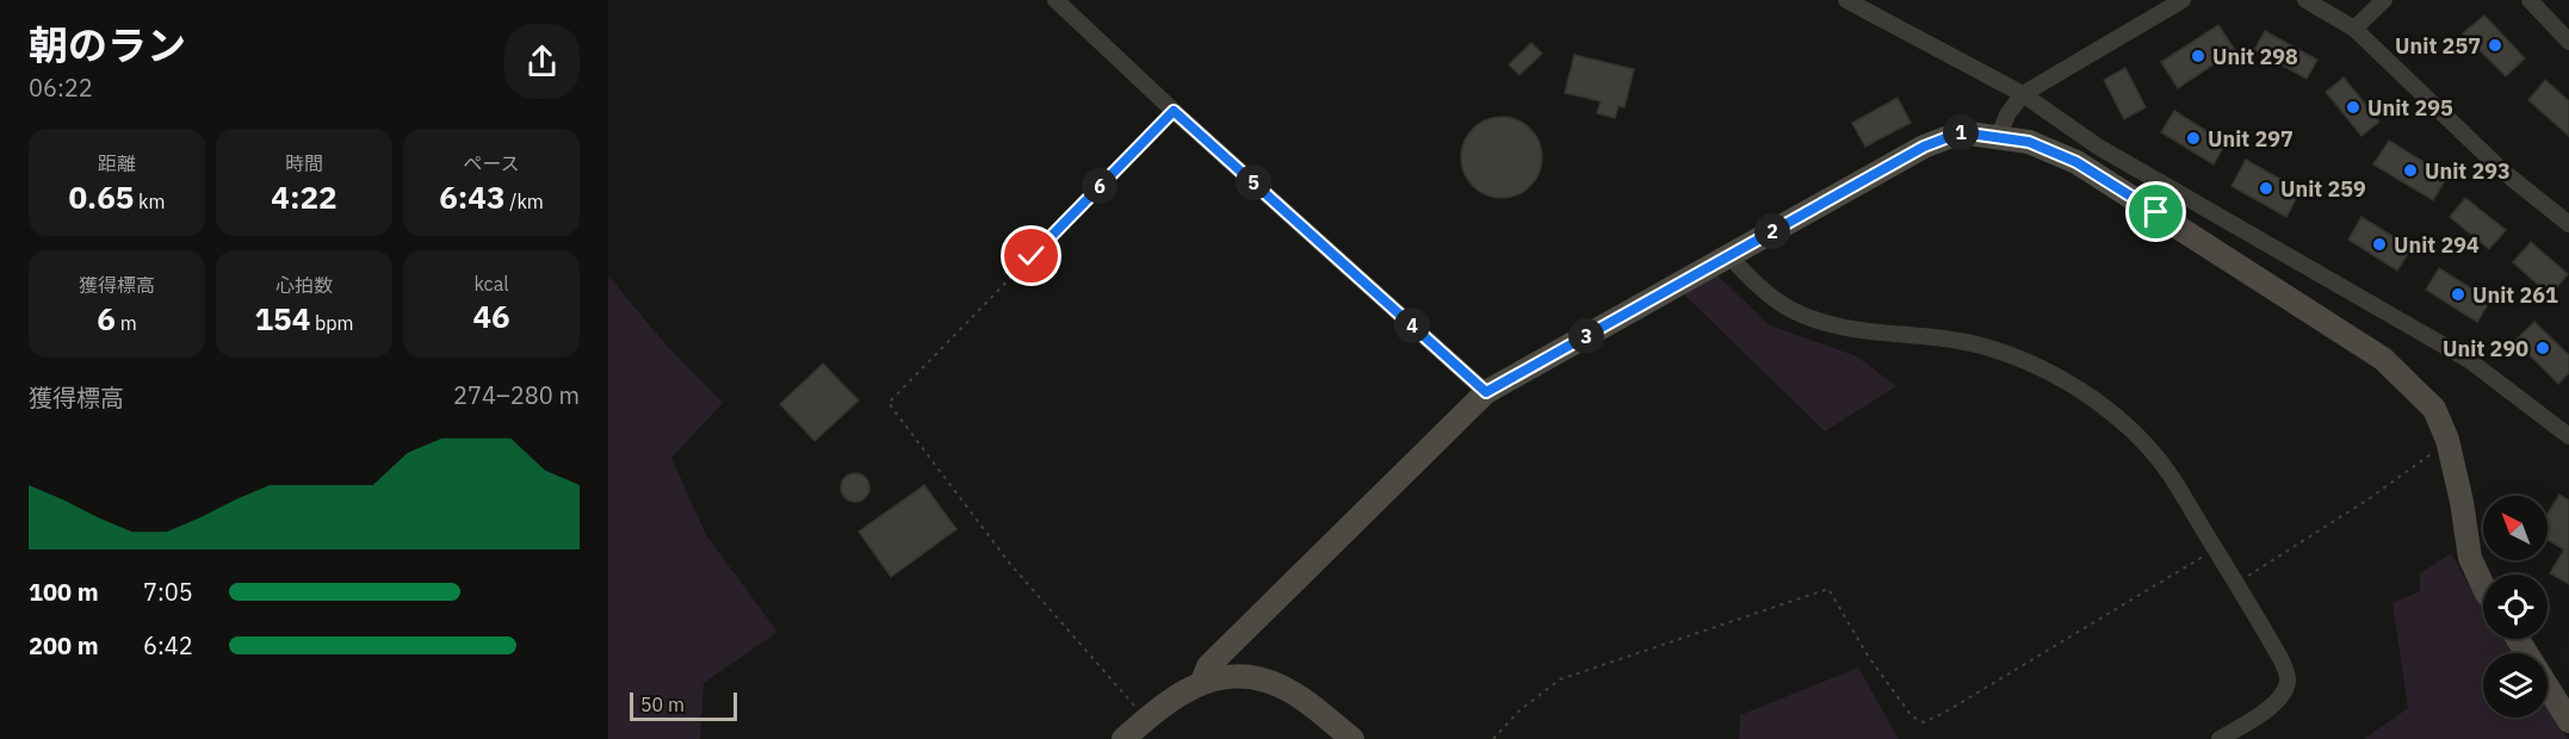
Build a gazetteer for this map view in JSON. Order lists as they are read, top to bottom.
{
  "places": [
    "Unit 257",
    "Unit 298",
    "Unit 295",
    "Unit 297",
    "Unit 293",
    "Unit 259",
    "Unit 294",
    "Unit 261",
    "Unit 290"
  ],
  "scale_bar": "50 m",
  "north": "top left",
  "page": {
    "heading": ["朝のラン", "06:22"],
    "pins": [
      "1",
      "5",
      "6",
      "2",
      "4",
      "3"
    ],
    "stats": [
      ["距離", "0.65 km"],
      ["時間", "4:22"],
      ["ペース", "6:43 /km"],
      ["獲得標高", "6 m"],
      ["心拍数", "154 bpm"],
      ["kcal", "46"]
    ],
    "chart": ["獲得標高", "274–280 m"],
    "list": [
      {
        "name": "100 m",
        "note": "7:05"
      },
      {
        "name": "200 m",
        "note": "6:42"
      }
    ],
    "scale": "50 m"
  }
}
